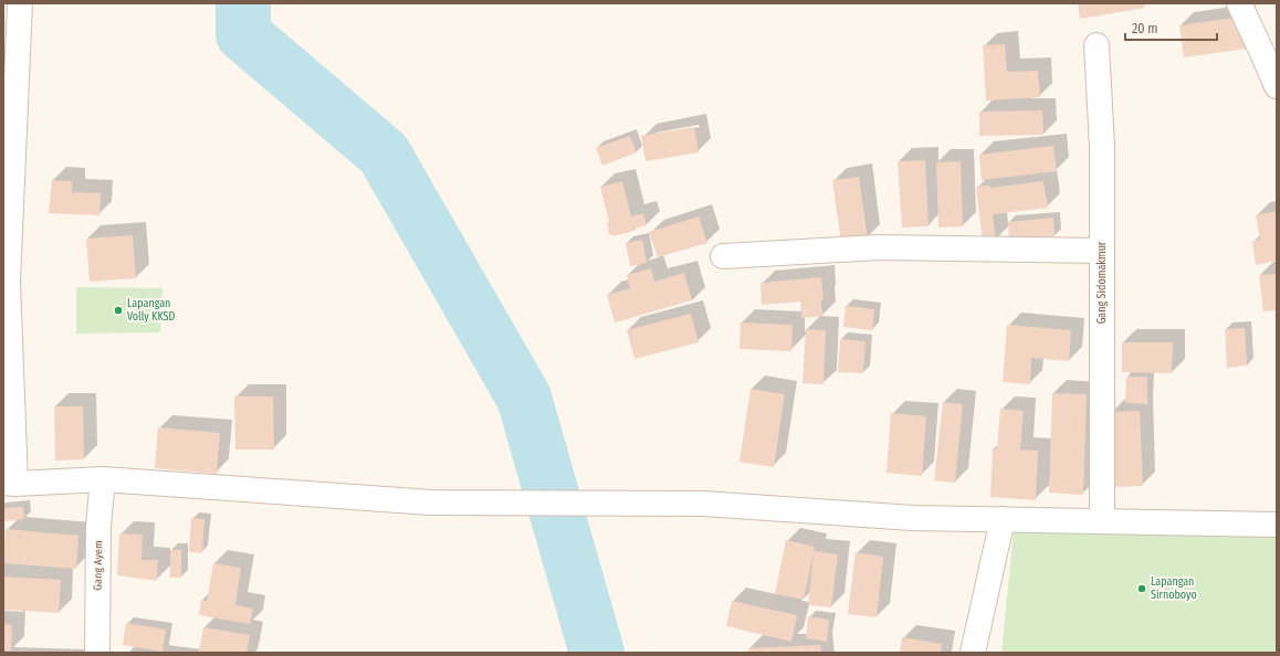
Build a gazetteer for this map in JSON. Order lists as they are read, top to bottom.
{
  "streets": {
    "street": ["Gang Sidomakmur", "Gang Ayem"]
  },
  "places": ["Lapangan Volly KKSD", "Lapangan Sirnoboyo"],
  "scale_bar": "20 m"
}
